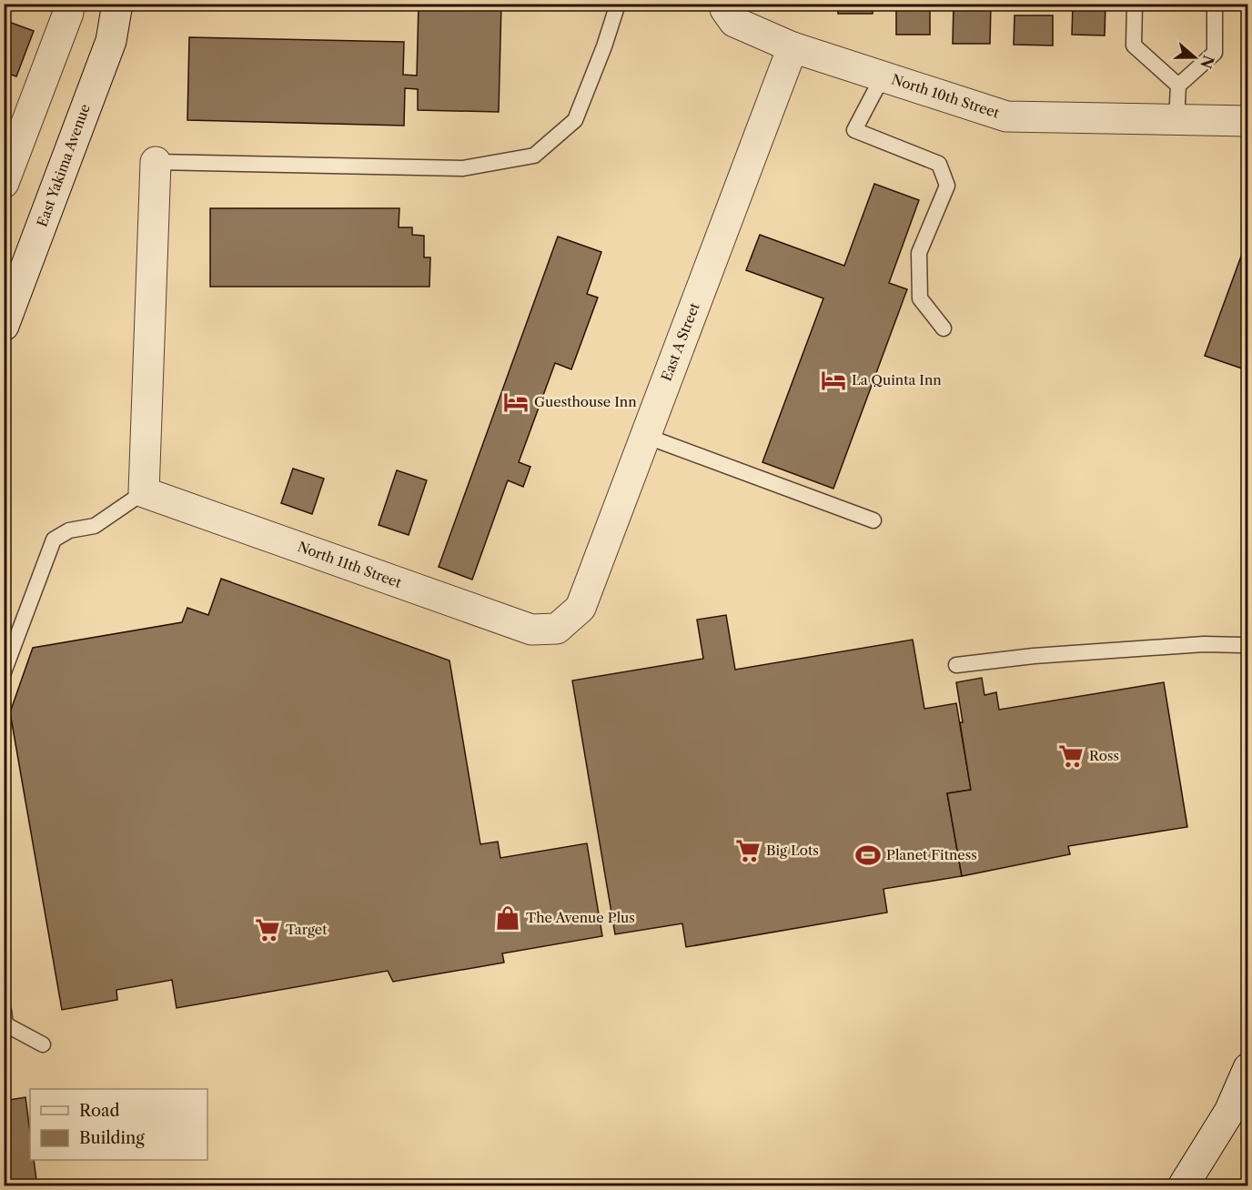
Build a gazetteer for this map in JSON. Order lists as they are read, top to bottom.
{
  "streets": {
    "street": [
      "North 10th Street",
      "East Yakima Avenue",
      "East A Street",
      "North 11th Street"
    ]
  },
  "crossings": [
    ["North 10th Street", "East A Street"],
    ["East A Street", "North 11th Street"]
  ],
  "places": {
    "hotel": ["La Quinta Inn", "Guesthouse Inn"],
    "supermarket": ["Ross", "Big Lots", "Target"],
    "sports": ["Planet Fitness"],
    "shop": ["The Avenue Plus"]
  },
  "legend": ["Road", "Building"],
  "north": "right"
}
